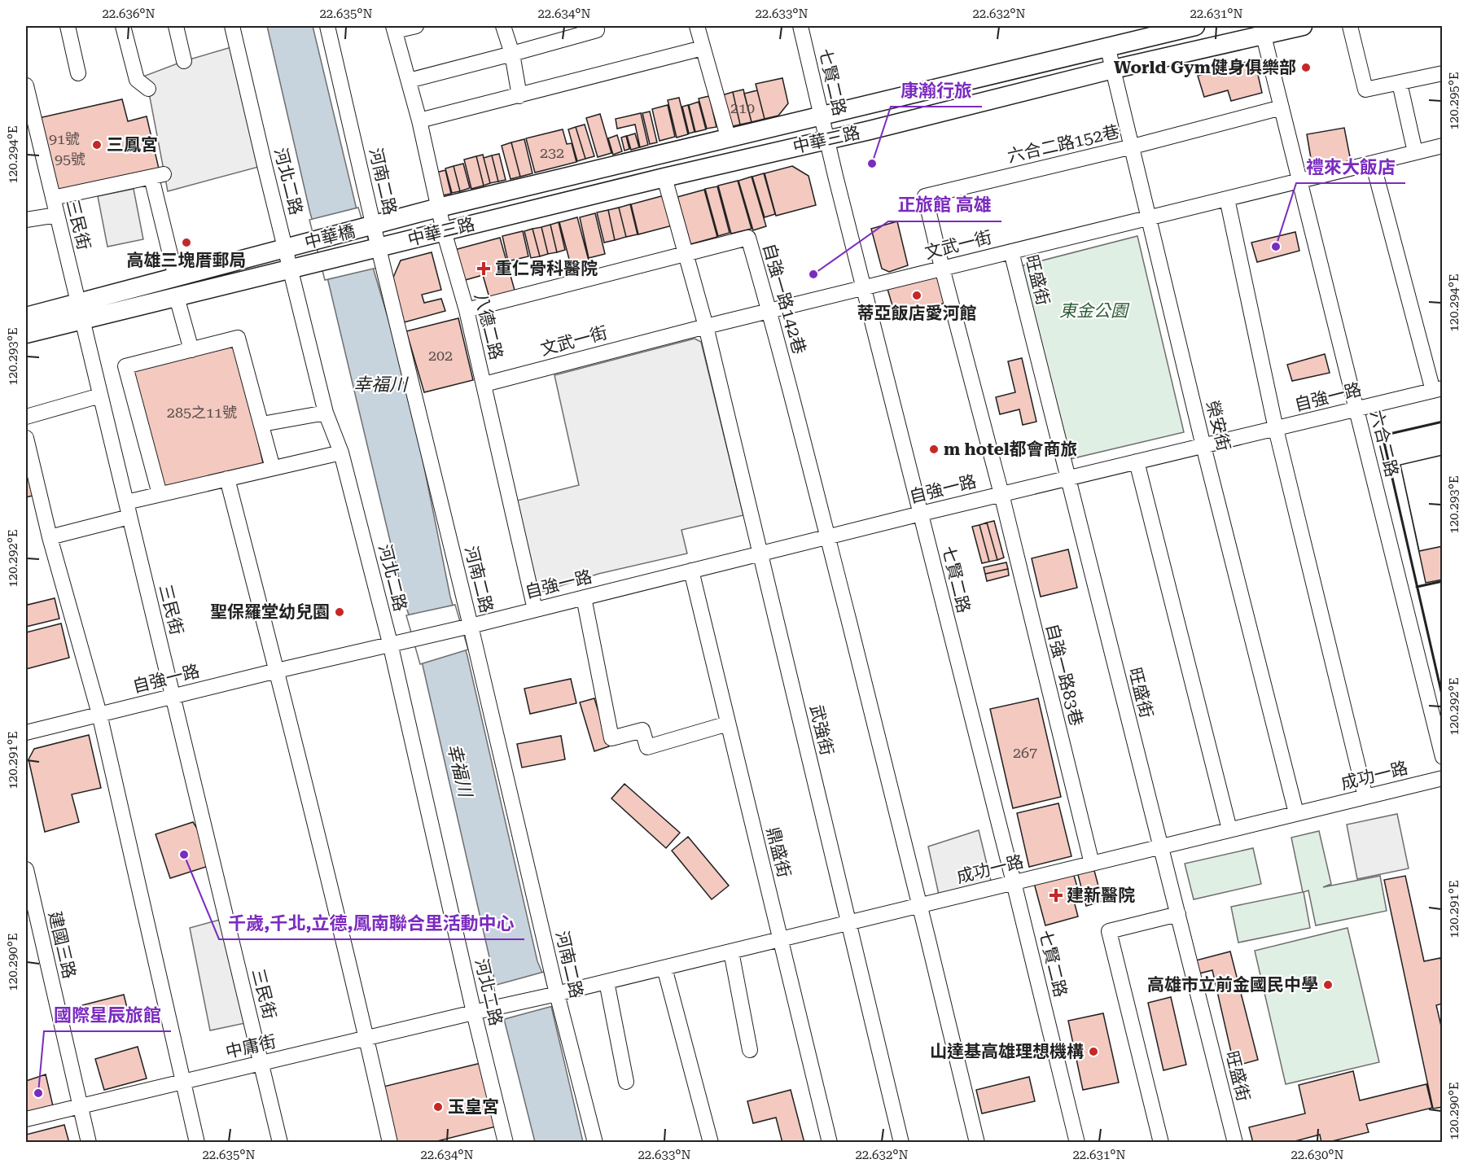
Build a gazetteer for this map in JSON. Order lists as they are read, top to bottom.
{
  "streets": {
    "main road": ["中華三路", "中華橋"],
    "street": [
      "七賢二路",
      "六合二路152巷",
      "河北二路",
      "河南二路",
      "三民街",
      "文武一街",
      "旺盛街",
      "自強一路142巷",
      "八德二路",
      "自強一路",
      "榮安街",
      "六合二路",
      "自強一路83巷",
      "武強街",
      "成功一路",
      "鼎盛街",
      "建國三路",
      "中庸街"
    ]
  },
  "crossings": [
    ["七賢二路", "中華三路"],
    ["七賢二路", "文武一街"],
    ["七賢二路", "自強一路"],
    ["七賢二路", "成功一路"],
    ["中華三路", "河南二路"],
    ["中華三路", "中華橋"],
    ["中華三路", "八德二路"],
    ["中華三路", "榮安街"],
    ["中華三路", "六合二路"],
    ["中華三路", "武強街"],
    ["六合二路152巷", "文武一街"],
    ["六合二路152巷", "榮安街"],
    ["六合二路152巷", "六合二路"],
    ["六合二路152巷", "自強一路83巷"],
    ["河北二路", "中華橋"],
    ["河北二路", "自強一路"],
    ["河北二路", "成功一路"],
    ["河北二路", "中庸街"],
    ["河南二路", "中華橋"],
    ["河南二路", "自強一路"],
    ["河南二路", "成功一路"],
    ["三民街", "自強一路"],
    ["三民街", "中庸街"],
    ["文武一街", "旺盛街"],
    ["文武一街", "自強一路142巷"],
    ["文武一街", "八德二路"],
    ["文武一街", "榮安街"],
    ["文武一街", "六合二路"],
    ["文武一街", "自強一路83巷"],
    ["文武一街", "武強街"],
    ["旺盛街", "自強一路"],
    ["旺盛街", "成功一路"],
    ["自強一路142巷", "八德二路"],
    ["自強一路142巷", "自強一路"],
    ["自強一路142巷", "武強街"],
    ["自強一路142巷", "成功一路"],
    ["八德二路", "自強一路"],
    ["自強一路", "榮安街"],
    ["自強一路", "六合二路"],
    ["自強一路", "自強一路83巷"],
    ["自強一路", "武強街"],
    ["自強一路", "鼎盛街"],
    ["榮安街", "成功一路"],
    ["自強一路83巷", "成功一路"],
    ["武強街", "成功一路"],
    ["成功一路", "鼎盛街"],
    ["成功一路", "中庸街"],
    ["建國三路", "中庸街"]
  ],
  "water": ["幸福川"],
  "parks": ["東金公園"],
  "places": {
    "other": [
      "World Gym健身俱樂部",
      "三鳳宮",
      "康瀚行旅",
      "高雄三塊厝郵局",
      "禮來大飯店",
      "正旅館 高雄",
      "蒂亞飯店愛河館",
      "m hotel都會商旅",
      "聖保羅堂幼兒園",
      "千歲,千北,立德,鳳南聯合里活動中心",
      "高雄市立前金國民中學",
      "山達基高雄理想機構",
      "國際星辰旅館",
      "玉皇宮"
    ],
    "health": ["重仁骨科醫院", "建新醫院"]
  },
  "house_numbers": [
    "210",
    "91號",
    "232",
    "95號",
    "202",
    "285之11號",
    "267"
  ],
  "coordinates": [
    "22.636°N",
    "22.635°N",
    "22.634°N",
    "22.633°N",
    "22.632°N",
    "22.631°N",
    "120.295°E",
    "120.294°E",
    "120.293°E",
    "120.292°E",
    "120.291°E",
    "120.290°E",
    "22.630°N"
  ]
}
